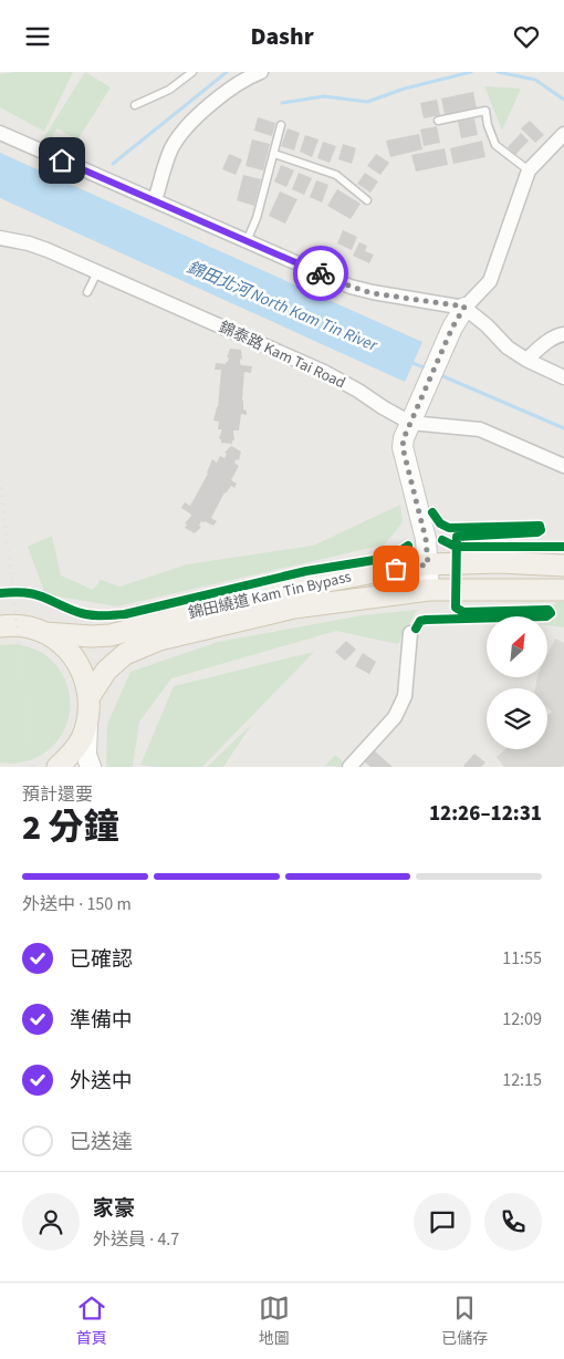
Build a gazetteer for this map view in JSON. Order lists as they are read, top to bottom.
{
  "streets": {
    "main road": ["錦田繞道 Kam Tin Bypass"],
    "street": ["錦泰路 Kam Tai Road"]
  },
  "water": ["錦田北河 North Kam Tin River"],
  "north": "top right",
  "page": {
    "header": "Dashr",
    "heading": ["2 分鐘", "預計還要", "12:26–12:31"],
    "panel": ["家豪", "外送員 · 4.7"],
    "bar": "外送中 · 150 m",
    "list": [
      ["已確認", "11:55"],
      ["準備中", "12:09"],
      ["外送中", "12:15"],
      "已送達"
    ],
    "tabs": ["首頁", "地圖", "已儲存"]
  }
}
